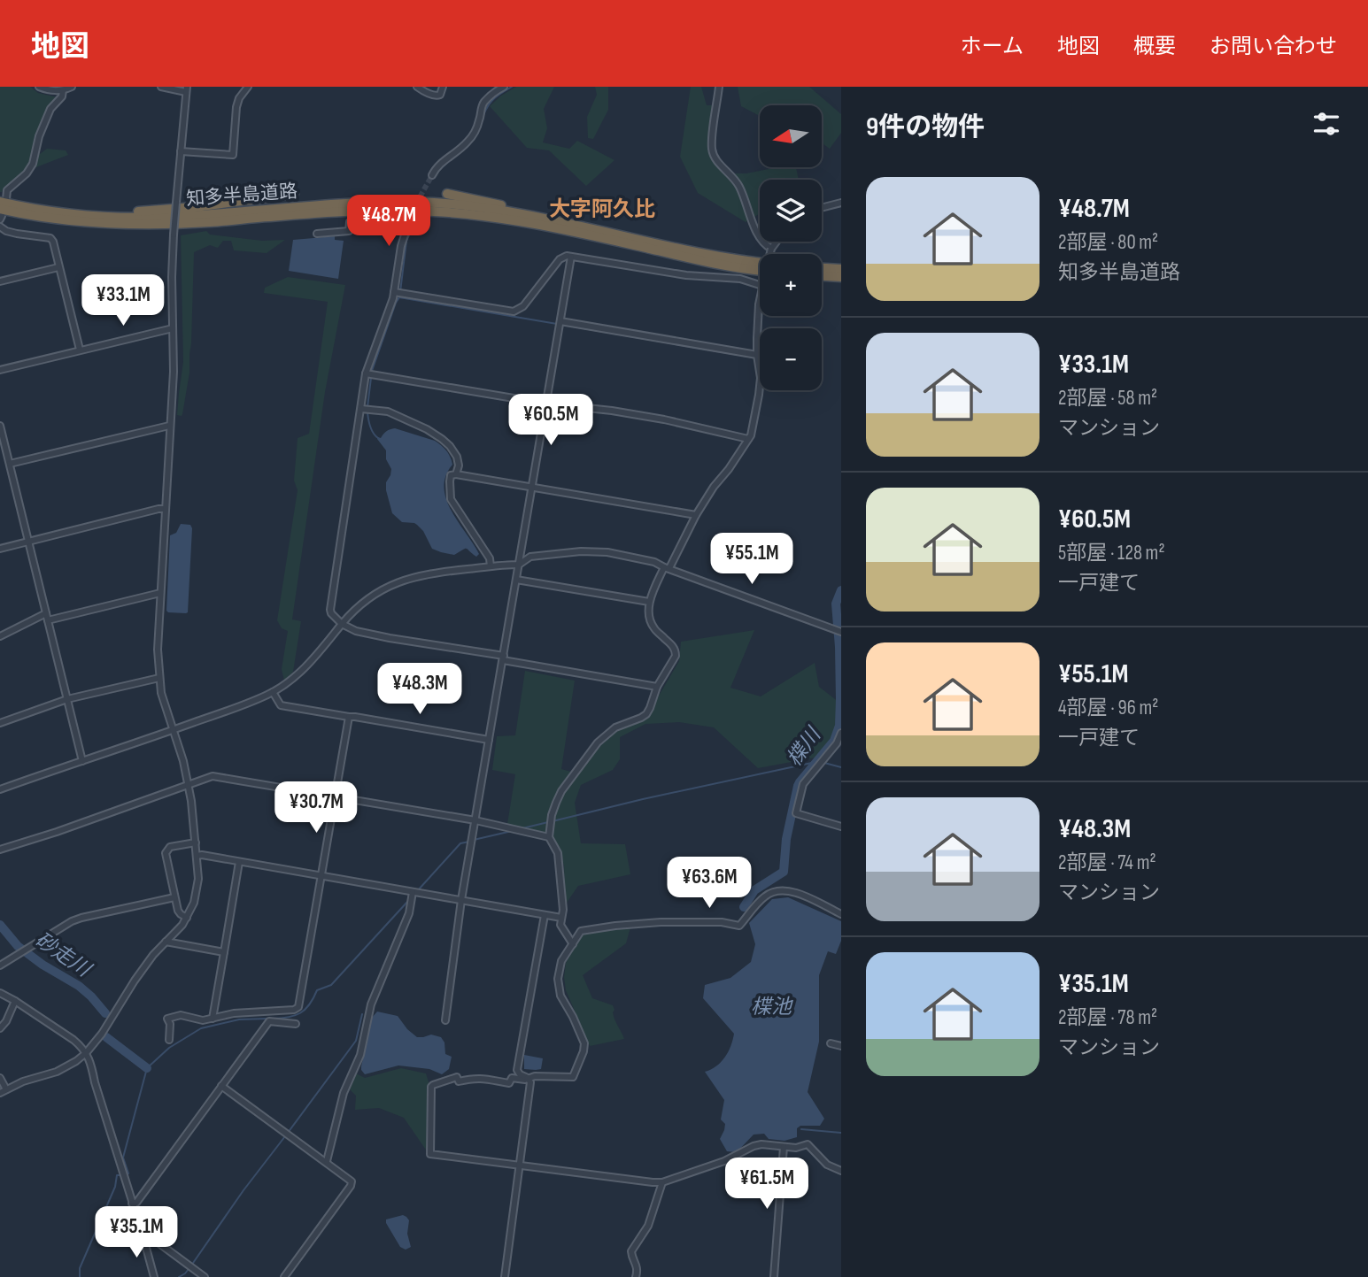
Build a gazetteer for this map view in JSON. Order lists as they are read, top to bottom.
{
  "streets": {
    "highway": ["知多半島道路"]
  },
  "districts": ["大字阿久比"],
  "water": ["楪川", "砂走川", "楪池"],
  "north": "left",
  "page": {
    "header": "地図",
    "nav": [
      "ホーム",
      "地図",
      "概要",
      "お問い合わせ"
    ],
    "heading": "9件の物件",
    "map_buttons": ["+", "−"],
    "list": [
      {
        "name": "¥48.7M",
        "note": "2部屋 · 80 m² · 知多半島道路"
      },
      {
        "name": "¥33.1M",
        "note": "2部屋 · 58 m² · マンション"
      },
      {
        "name": "¥60.5M",
        "note": "5部屋 · 128 m² · 一戸建て"
      },
      {
        "name": "¥55.1M",
        "note": "4部屋 · 96 m² · 一戸建て"
      },
      {
        "name": "¥48.3M",
        "note": "2部屋 · 74 m² · マンション"
      },
      {
        "name": "¥35.1M",
        "note": "2部屋 · 78 m² · マンション"
      }
    ],
    "price": [
      "¥48.7M",
      "¥33.1M",
      "¥60.5M",
      "¥55.1M",
      "¥48.3M",
      "¥30.7M",
      "¥63.6M",
      "¥61.5M",
      "¥35.1M"
    ]
  }
}
